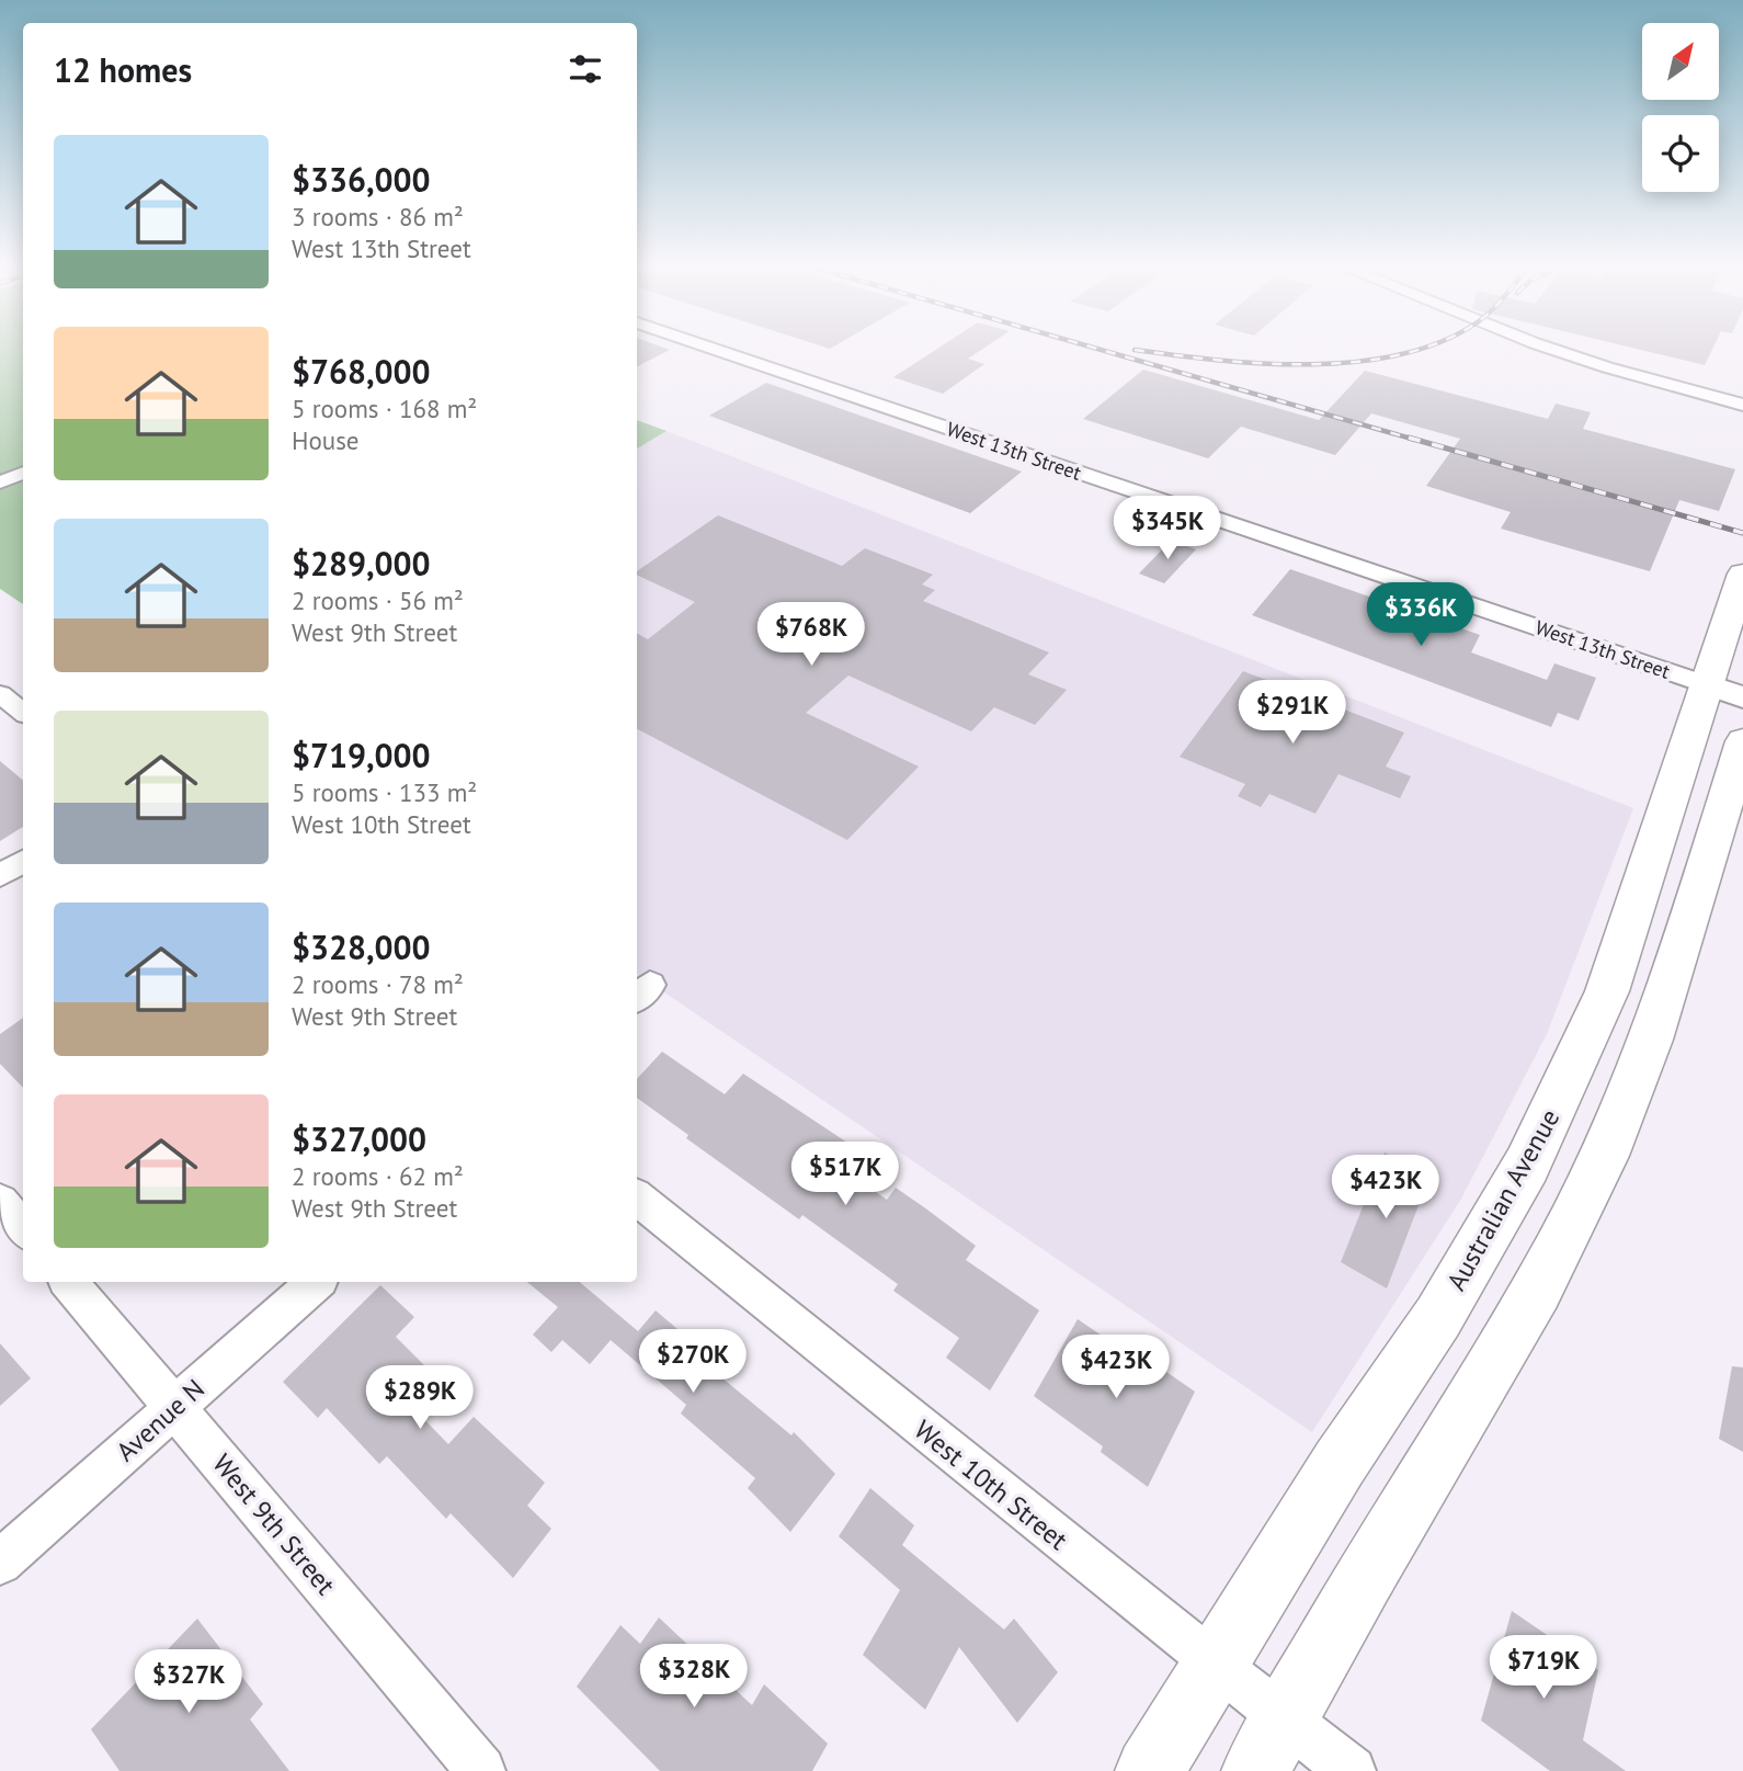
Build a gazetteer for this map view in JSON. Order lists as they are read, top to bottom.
{
  "streets": {
    "main road": ["Australian Avenue"],
    "street": [
      "West 13th Street",
      "Avenue N",
      "West 10th Street",
      "West 9th Street"
    ]
  },
  "crossings": [
    ["West 13th Street", "Australian Avenue"],
    ["Australian Avenue", "West 10th Street"],
    ["Avenue N", "West 9th Street"]
  ],
  "north": "top right",
  "page": {
    "heading": "12 homes",
    "list": [
      {
        "name": "$336,000",
        "note": "3 rooms · 86 m² · West 13th Street"
      },
      {
        "name": "$768,000",
        "note": "5 rooms · 168 m² · House"
      },
      {
        "name": "$289,000",
        "note": "2 rooms · 56 m² · West 9th Street"
      },
      {
        "name": "$719,000",
        "note": "5 rooms · 133 m² · West 10th Street"
      },
      {
        "name": "$328,000",
        "note": "2 rooms · 78 m² · West 9th Street"
      },
      {
        "name": "$327,000",
        "note": "2 rooms · 62 m² · West 9th Street"
      }
    ],
    "price": [
      "$345K",
      "$336K",
      "$768K",
      "$291K",
      "$517K",
      "$423K",
      "$270K",
      "$423K",
      "$289K",
      "$719K",
      "$328K",
      "$327K"
    ]
  }
}
